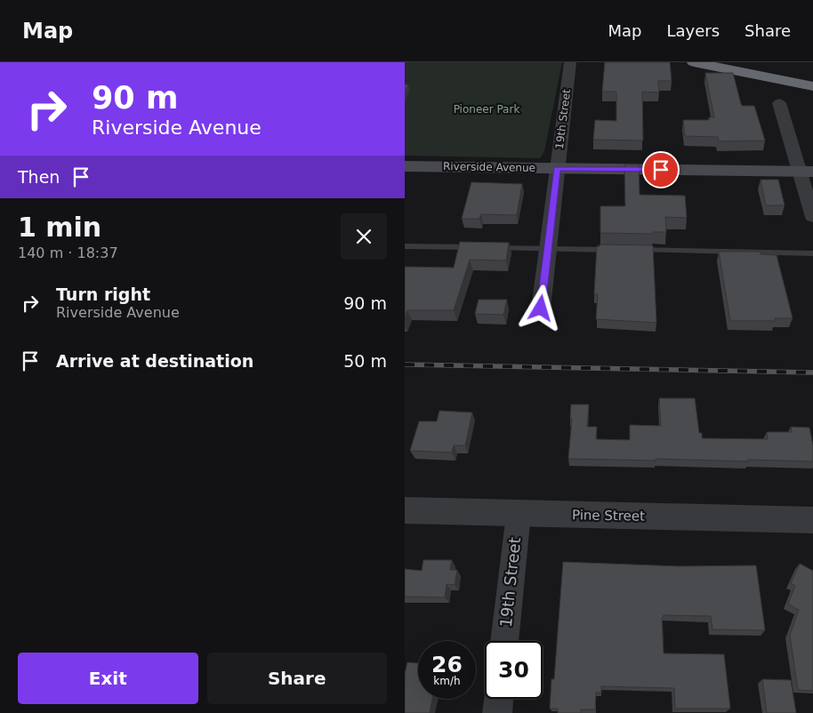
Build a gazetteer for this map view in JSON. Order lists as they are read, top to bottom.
{
  "streets": {
    "main road": ["Riverside Avenue"],
    "street": ["19th Street", "Pine Street"]
  },
  "crossings": [
    ["19th Street", "Riverside Avenue"],
    ["19th Street", "Pine Street"]
  ],
  "parks": ["Pioneer Park"],
  "page": {
    "header": "Map",
    "nav": ["Map", "Layers", "Share"],
    "turn": ["90 m", "Riverside Avenue"],
    "then": "Then",
    "heading": ["1 min", "140 m · 18:37"],
    "list": [
      {
        "name": "Turn right",
        "note": "Riverside Avenue",
        "value": "90 m"
      },
      {
        "name": "Arrive at destination",
        "value": "50 m"
      }
    ],
    "speed": "26 km/h",
    "limit": "30",
    "buttons": ["Exit", "Share"]
  }
}
